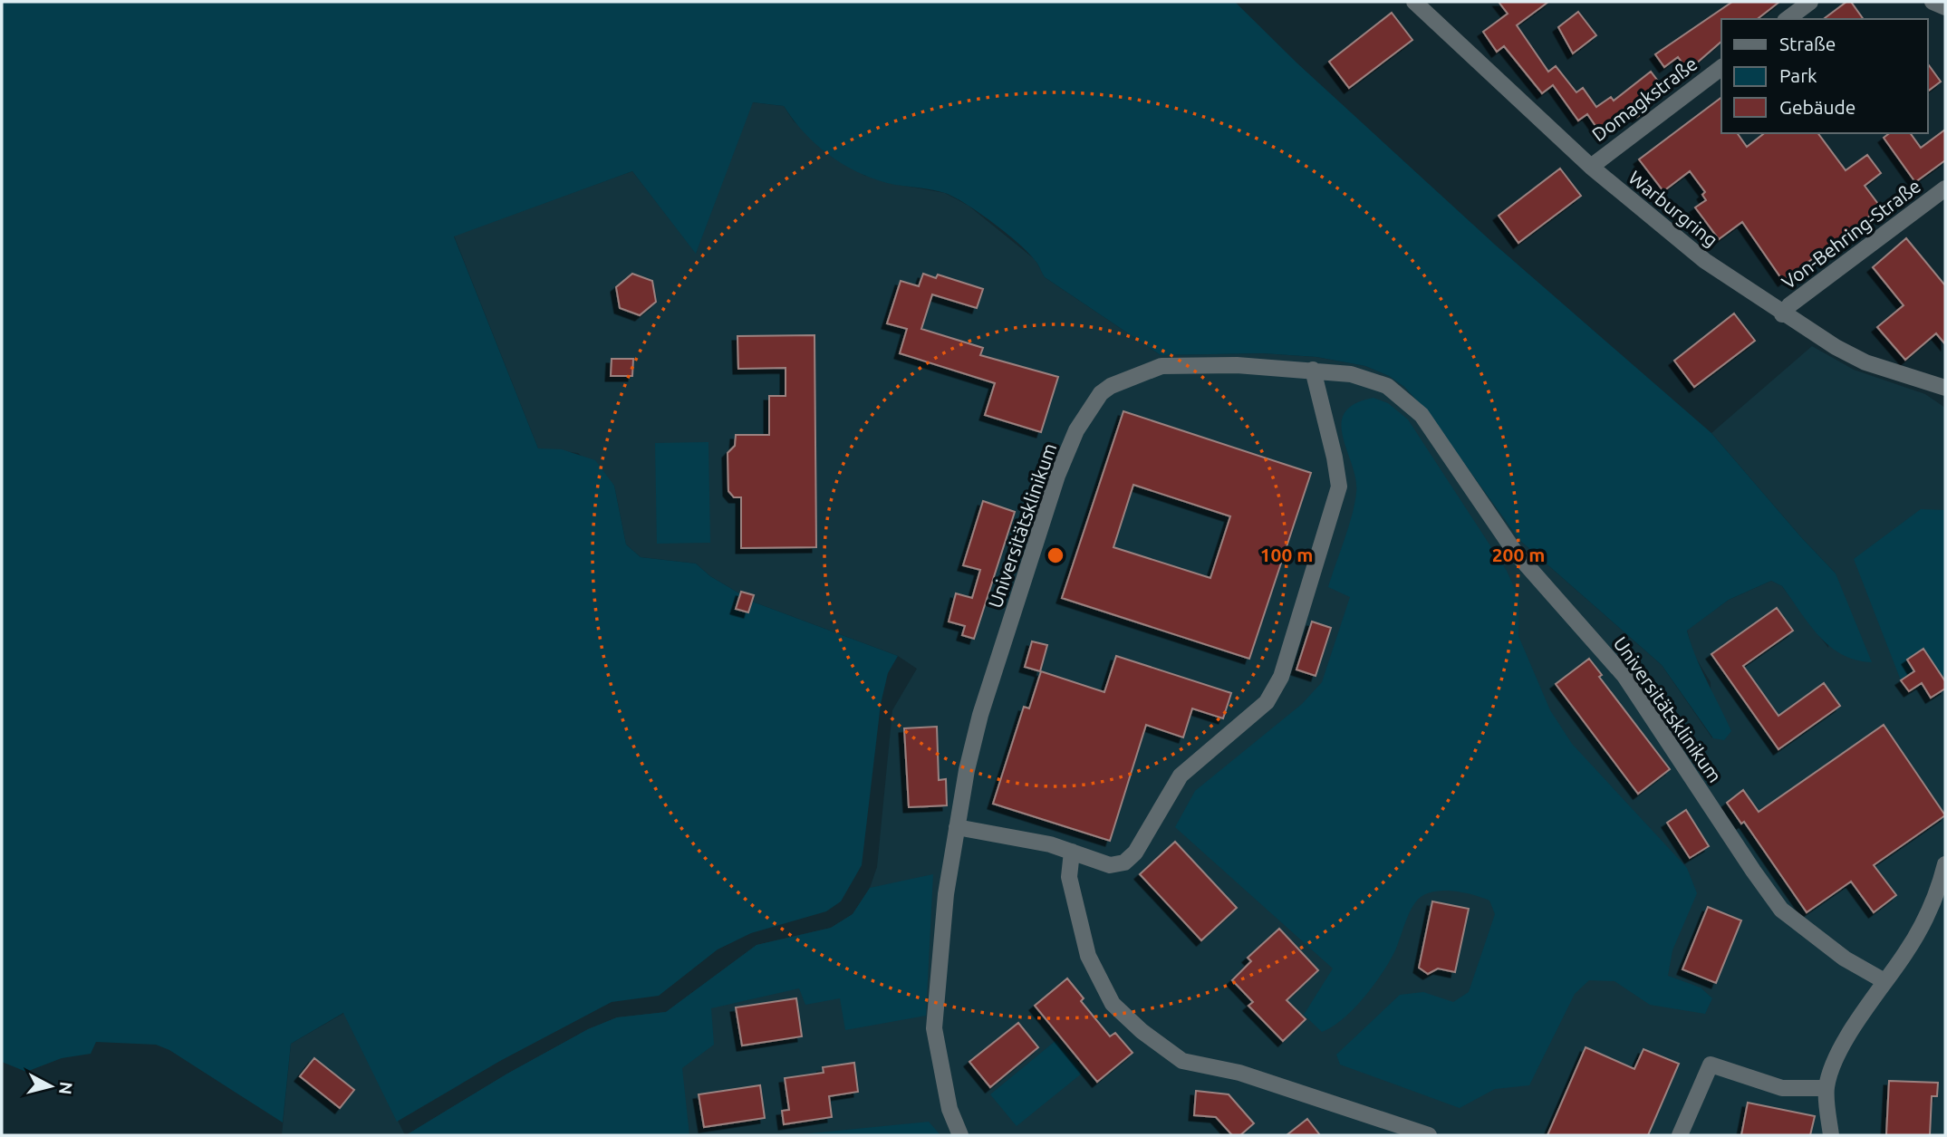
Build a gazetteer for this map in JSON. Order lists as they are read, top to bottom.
{
  "streets": {
    "street": [
      "Domagkstraße",
      "Warburgring",
      "Von-Behring-Straße",
      "Universitätsklinikum"
    ]
  },
  "crossings": [
    ["Domagkstraße", "Warburgring"],
    ["Warburgring", "Von-Behring-Straße"]
  ],
  "legend": ["Straße", "Park", "Gebäude"],
  "north": "right",
  "rings": ["100 m", "200 m"]
}
